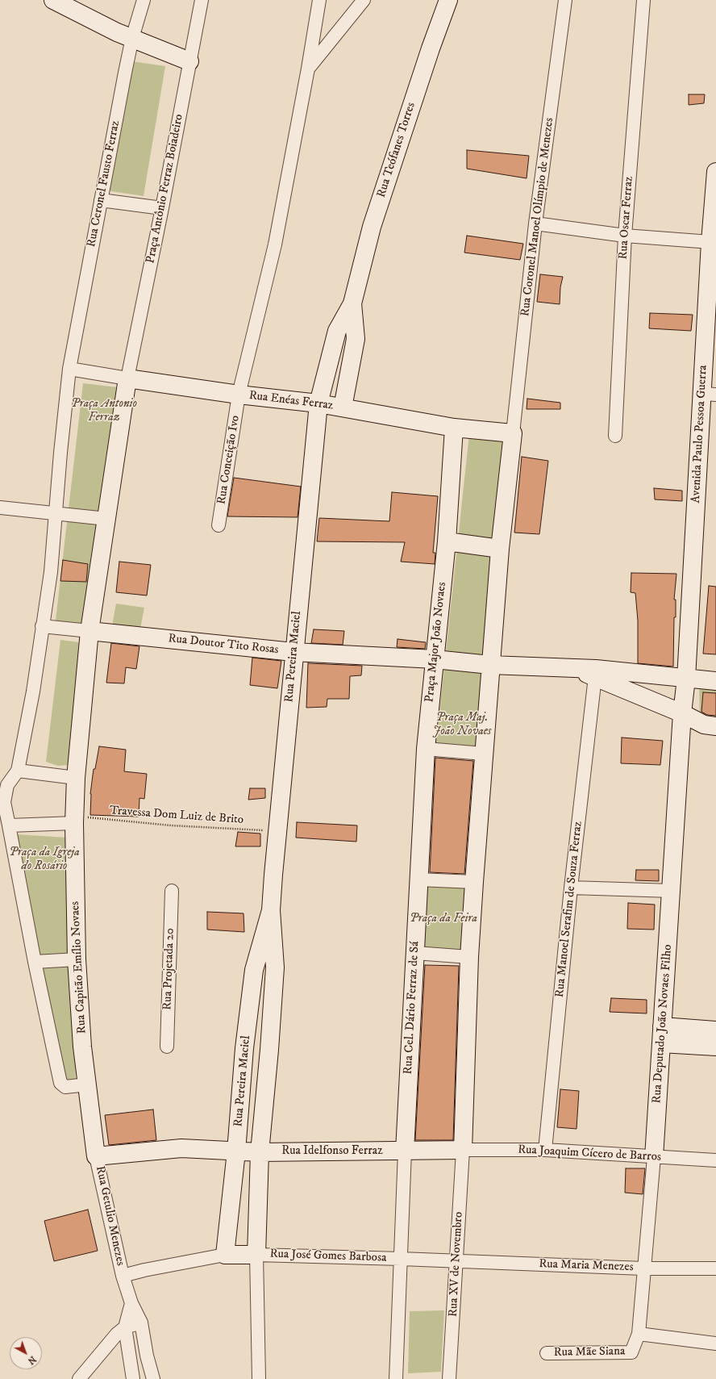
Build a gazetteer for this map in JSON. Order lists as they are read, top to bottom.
{
  "streets": {
    "street": [
      "Rua Teófanes Torres",
      "Rua Ceronel Fausto Ferraz",
      "Praça Antônio Ferraz Boiadeiro",
      "Rua Coronel Manoel Olímpio de Menezes",
      "Rua Oscar Ferraz",
      "Rua Enéas Ferraz",
      "Avenida Paulo Pessoa Guerra",
      "Rua Conceição Ivo",
      "Praça Major João Novaes",
      "Rua Doutor Tito Rosas",
      "Rua Pereira Maciel",
      "Rua Manoel Serafim de Souza Ferraz",
      "Rua Capitão Emílio Novaes",
      "Rua Projetada 20",
      "Rua Cel. Dário Ferraz de Sá",
      "Rua Deputado João Novaes Filho",
      "Rua Idelfonso Ferraz",
      "Rua Joaquim Cícero de Barros",
      "Rua Getulio Menezes",
      "Rua José Gomes Barbosa",
      "Rua XV de Novembro",
      "Rua Maria Menezes",
      "Rua Mãe Siana"
    ],
    "path": ["Travessa Dom Luiz de Brito"]
  },
  "crossings": [
    ["Rua Teófanes Torres", "Rua Pereira Maciel"],
    ["Praça Antônio Ferraz Boiadeiro", "Rua Enéas Ferraz"],
    ["Praça Antônio Ferraz Boiadeiro", "Rua Capitão Emílio Novaes"],
    ["Rua Coronel Manoel Olímpio de Menezes", "Rua Enéas Ferraz"],
    ["Rua Enéas Ferraz", "Rua Conceição Ivo"],
    ["Rua Enéas Ferraz", "Praça Major João Novaes"],
    ["Rua Enéas Ferraz", "Rua Pereira Maciel"],
    ["Rua Enéas Ferraz", "Rua Capitão Emílio Novaes"],
    ["Avenida Paulo Pessoa Guerra", "Rua Doutor Tito Rosas"],
    ["Avenida Paulo Pessoa Guerra", "Rua Deputado João Novaes Filho"],
    ["Praça Major João Novaes", "Rua Doutor Tito Rosas"],
    ["Praça Major João Novaes", "Rua Cel. Dário Ferraz de Sá"],
    ["Rua Doutor Tito Rosas", "Rua Pereira Maciel"],
    ["Rua Doutor Tito Rosas", "Rua Manoel Serafim de Souza Ferraz"],
    ["Rua Doutor Tito Rosas", "Rua Capitão Emílio Novaes"],
    ["Rua Pereira Maciel", "Travessa Dom Luiz de Brito"],
    ["Rua Pereira Maciel", "Rua Idelfonso Ferraz"],
    ["Rua Pereira Maciel", "Rua José Gomes Barbosa"],
    ["Travessa Dom Luiz de Brito", "Rua Capitão Emílio Novaes"],
    ["Rua Manoel Serafim de Souza Ferraz", "Rua Joaquim Cícero de Barros"],
    ["Rua Capitão Emílio Novaes", "Rua Getulio Menezes"],
    ["Rua Cel. Dário Ferraz de Sá", "Rua Idelfonso Ferraz"],
    ["Rua Deputado João Novaes Filho", "Rua Joaquim Cícero de Barros"],
    ["Rua Deputado João Novaes Filho", "Rua Maria Menezes"],
    ["Rua Deputado João Novaes Filho", "Rua Mãe Siana"],
    ["Rua Idelfonso Ferraz", "Rua Joaquim Cícero de Barros"],
    ["Rua Idelfonso Ferraz", "Rua XV de Novembro"],
    ["Rua Joaquim Cícero de Barros", "Rua XV de Novembro"],
    ["Rua José Gomes Barbosa", "Rua XV de Novembro"],
    ["Rua José Gomes Barbosa", "Rua Maria Menezes"],
    ["Rua XV de Novembro", "Rua Maria Menezes"]
  ],
  "parks": [
    "Praça Antonio Ferraz",
    "Praça Maj. João Novaes",
    "Praça da Igreja do Rosário",
    "Praça da Feira"
  ],
  "north": "bottom right"
}
